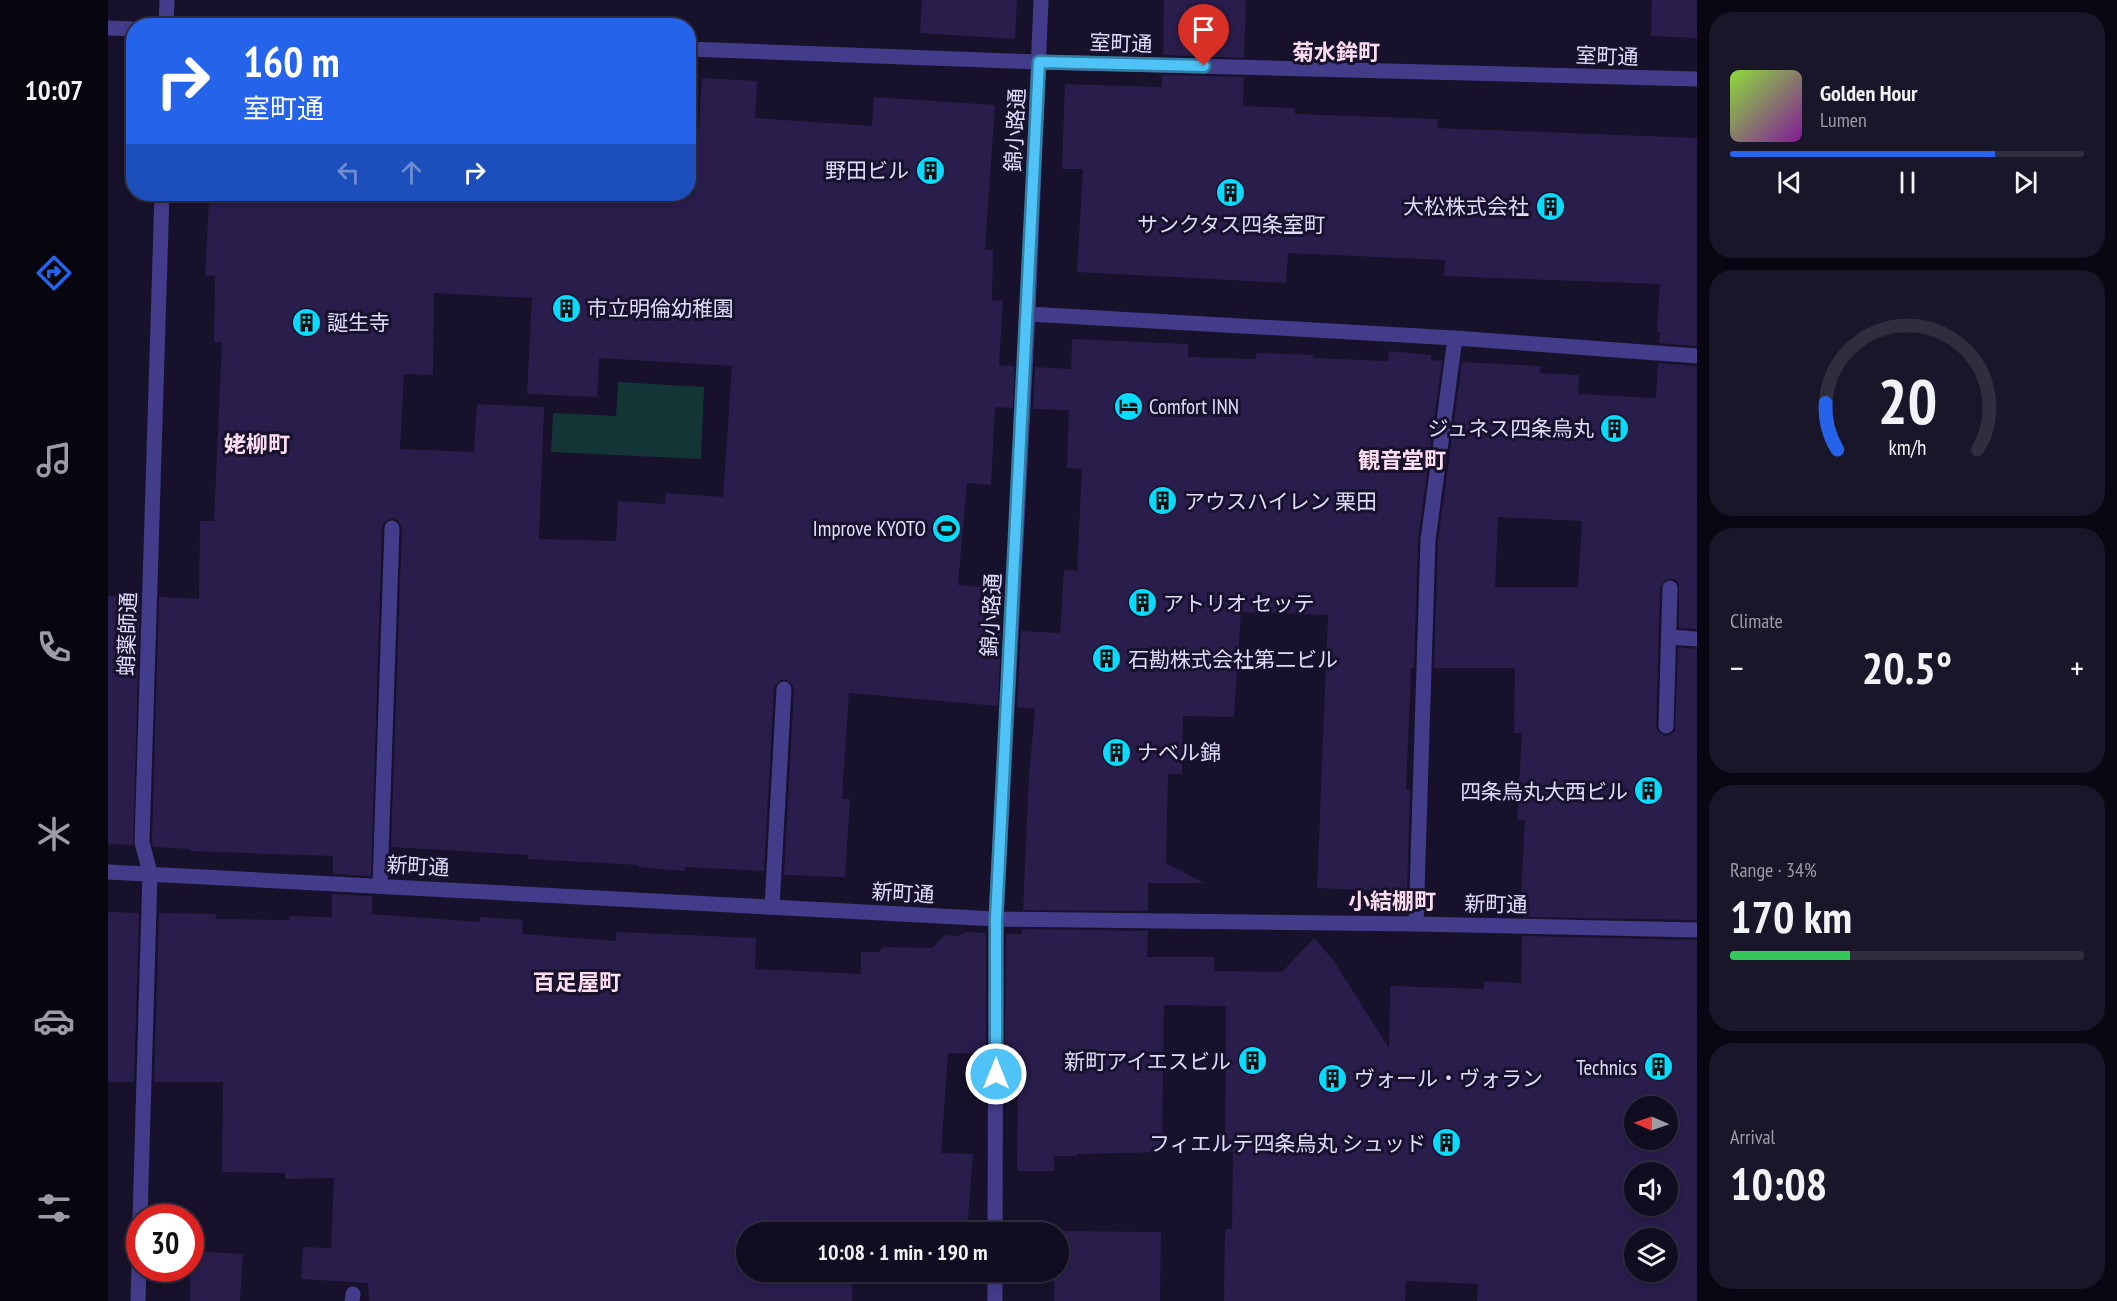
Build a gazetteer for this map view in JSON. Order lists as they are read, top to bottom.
{
  "streets": {
    "street": [
      "室町通",
      "錦小路通",
      "蛸薬師通",
      "新町通"
    ]
  },
  "crossings": [
    ["室町通", "錦小路通"],
    ["錦小路通", "新町通"],
    ["蛸薬師通", "新町通"]
  ],
  "districts": [
    "菊水鉾町",
    "姥柳町",
    "観音堂町",
    "小結棚町",
    "百足屋町"
  ],
  "places": {
    "building": [
      "野田ビル",
      "サンクタス四条室町",
      "大松株式会社",
      "市立明倫幼稚園",
      "誕生寺",
      "ジュネス四条烏丸",
      "アウスハイレン 栗田",
      "アトリオ セッテ",
      "石勘株式会社第二ビル",
      "ナベル錦",
      "四条烏丸大西ビル",
      "新町アイエスビル",
      "Technics",
      "ヴォール・ヴォラン",
      "フィエルテ四条烏丸 シュッド"
    ],
    "hotel": ["Comfort INN"],
    "sports": ["Improve KYOTO"]
  },
  "north": "left",
  "page": {
    "tabs": "10:07",
    "turn": ["160 m", "室町通"],
    "song": ["Golden Hour", "Lumen"],
    "tile": [
      "Climate",
      ["Range · 34%", "170 km"],
      ["Arrival", "10:08"]
    ],
    "heat": ["−", "20.5°", "+"],
    "limit": "30",
    "trip": "10:08 · 1 min · 190 m",
    "gauge": ["20", "km/h"]
  }
}
